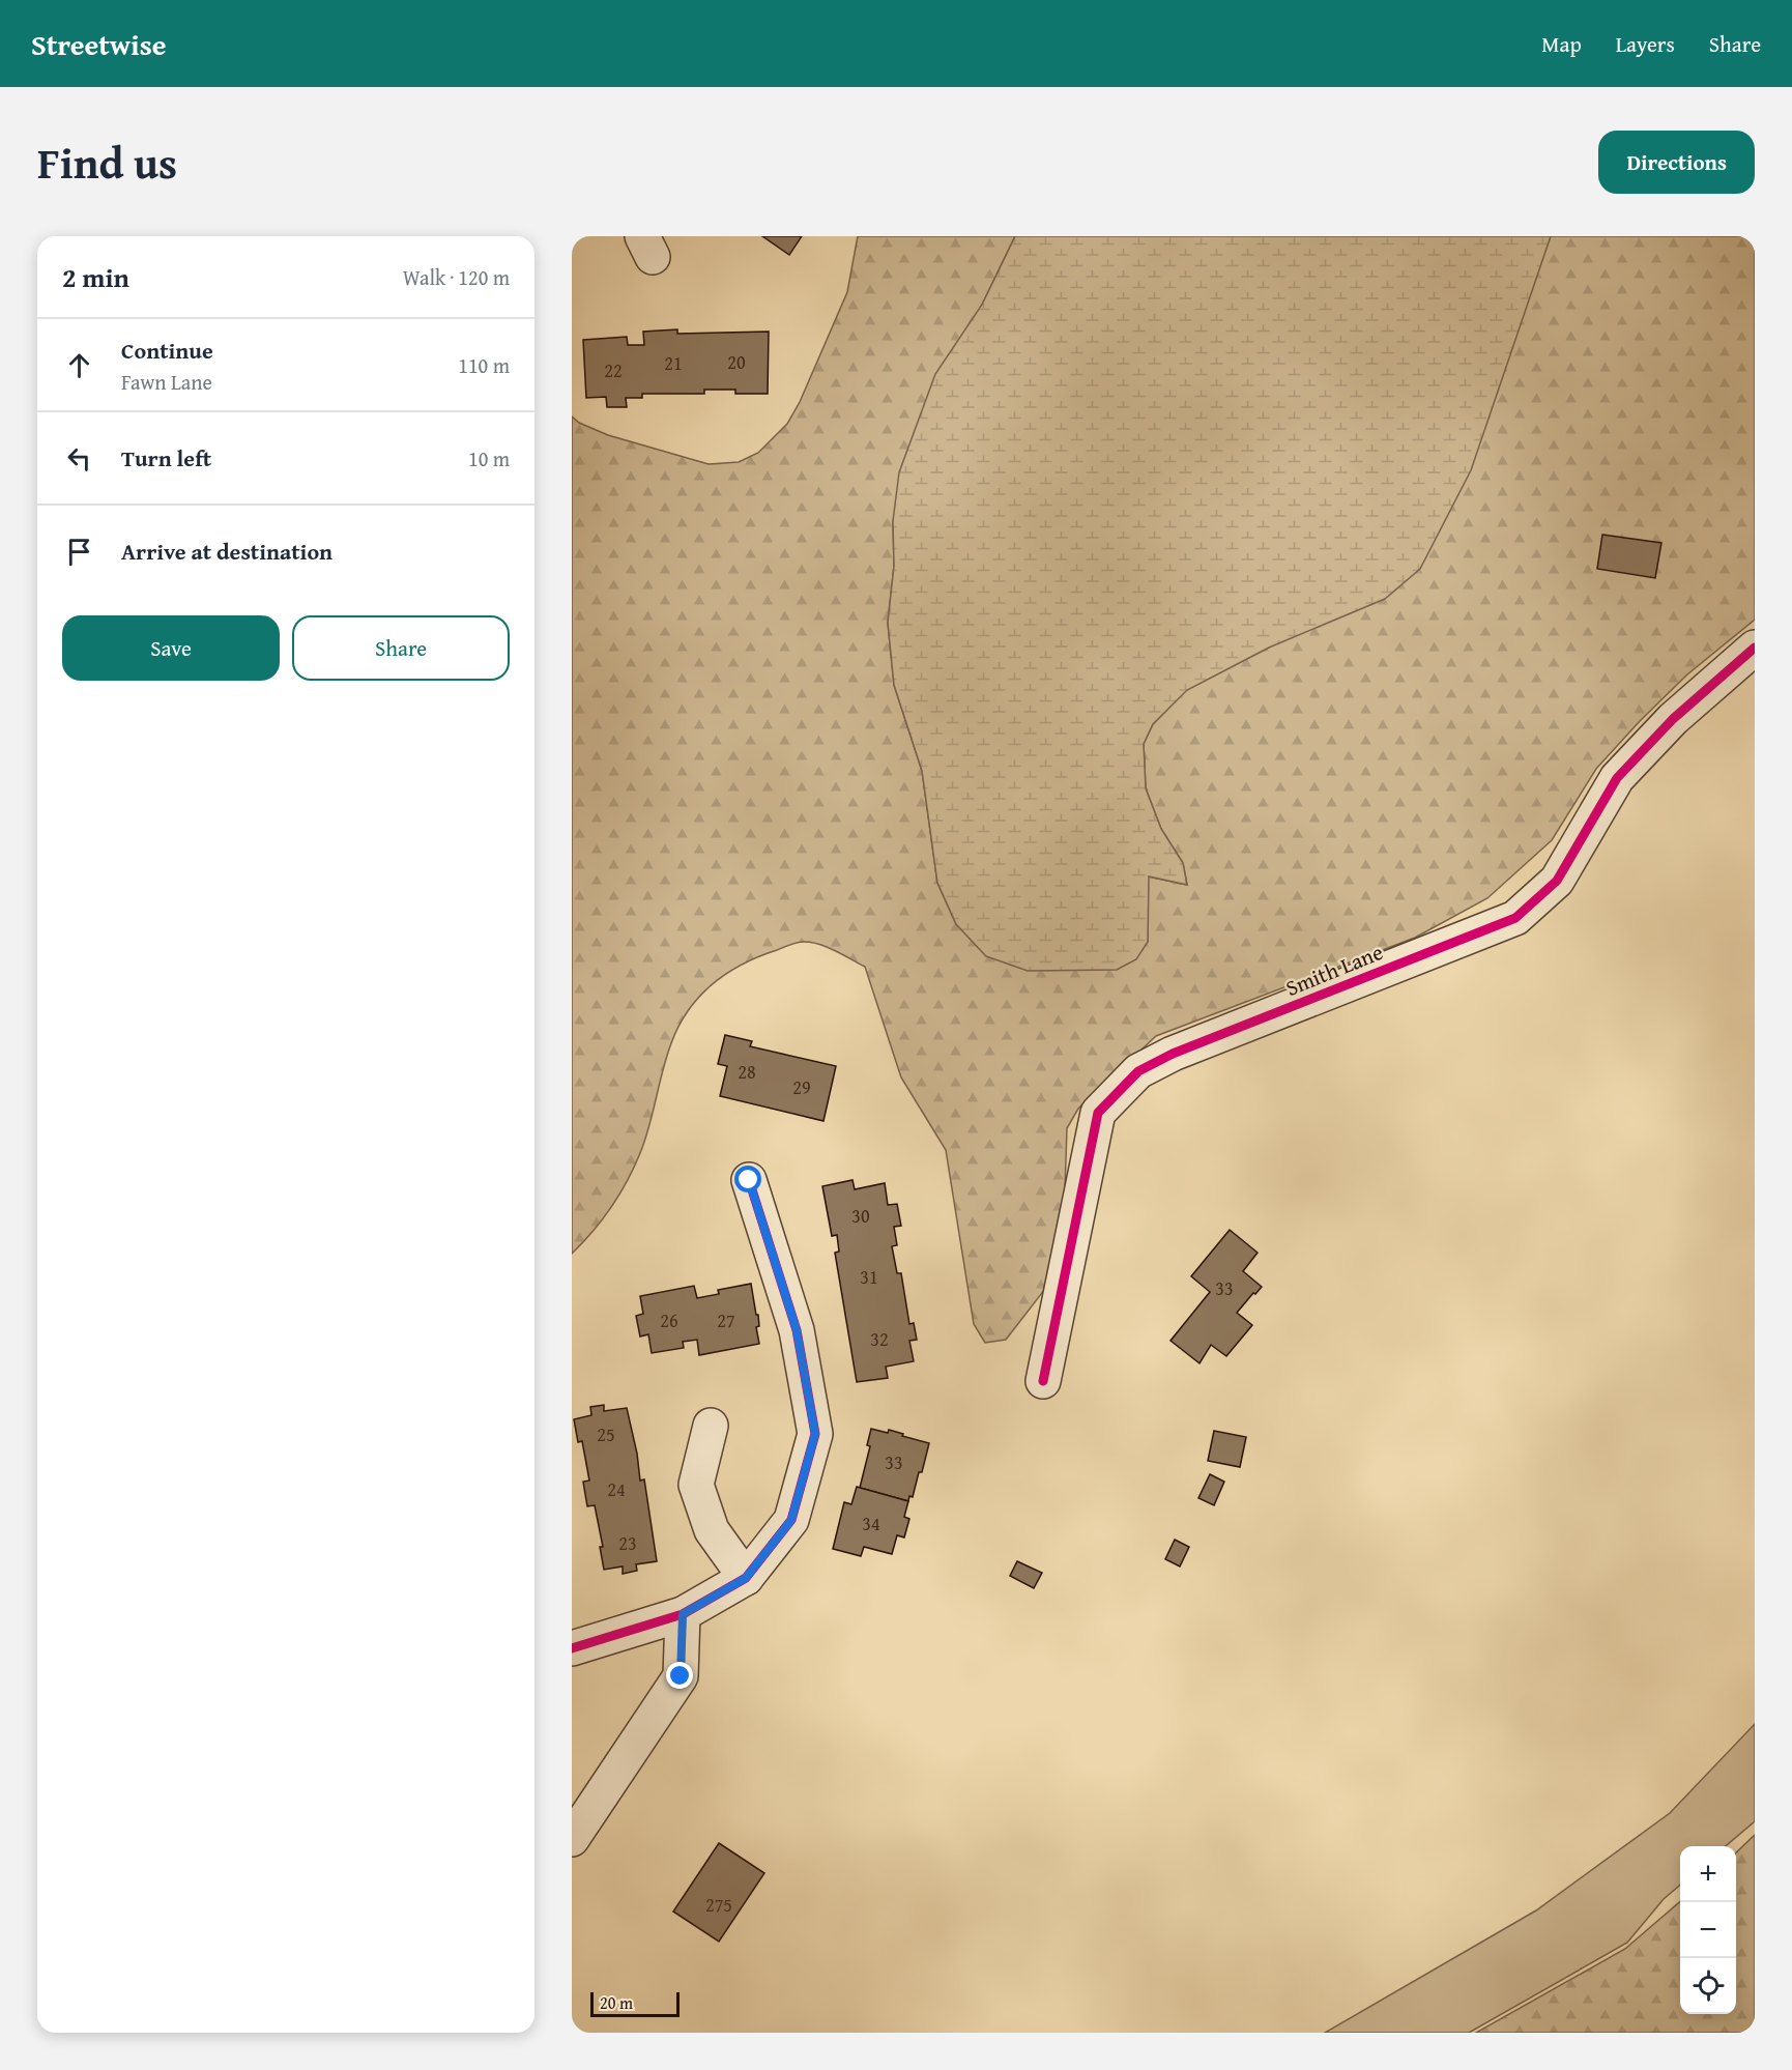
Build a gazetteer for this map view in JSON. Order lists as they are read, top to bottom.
{
  "streets": {
    "street": ["Smith Lane"]
  },
  "house_numbers": [
    "20",
    "21",
    "22",
    "28",
    "29",
    "30",
    "31",
    "33",
    "26",
    "27",
    "32",
    "25",
    "33",
    "24",
    "34",
    "23",
    "275"
  ],
  "scale_bar": "20 m",
  "page": {
    "header": "Streetwise",
    "nav": ["Map", "Layers", "Share"],
    "title": "Find us",
    "buttons": [
      "Directions",
      ["Save", "Share"]
    ],
    "heading": ["2 min", "Walk · 120 m"],
    "list": [
      ["Continue", "Fawn Lane", "110 m"],
      ["Turn left", "10 m"],
      "Arrive at destination"
    ],
    "map_buttons": ["+", "−"],
    "scale": "20 m"
  }
}
